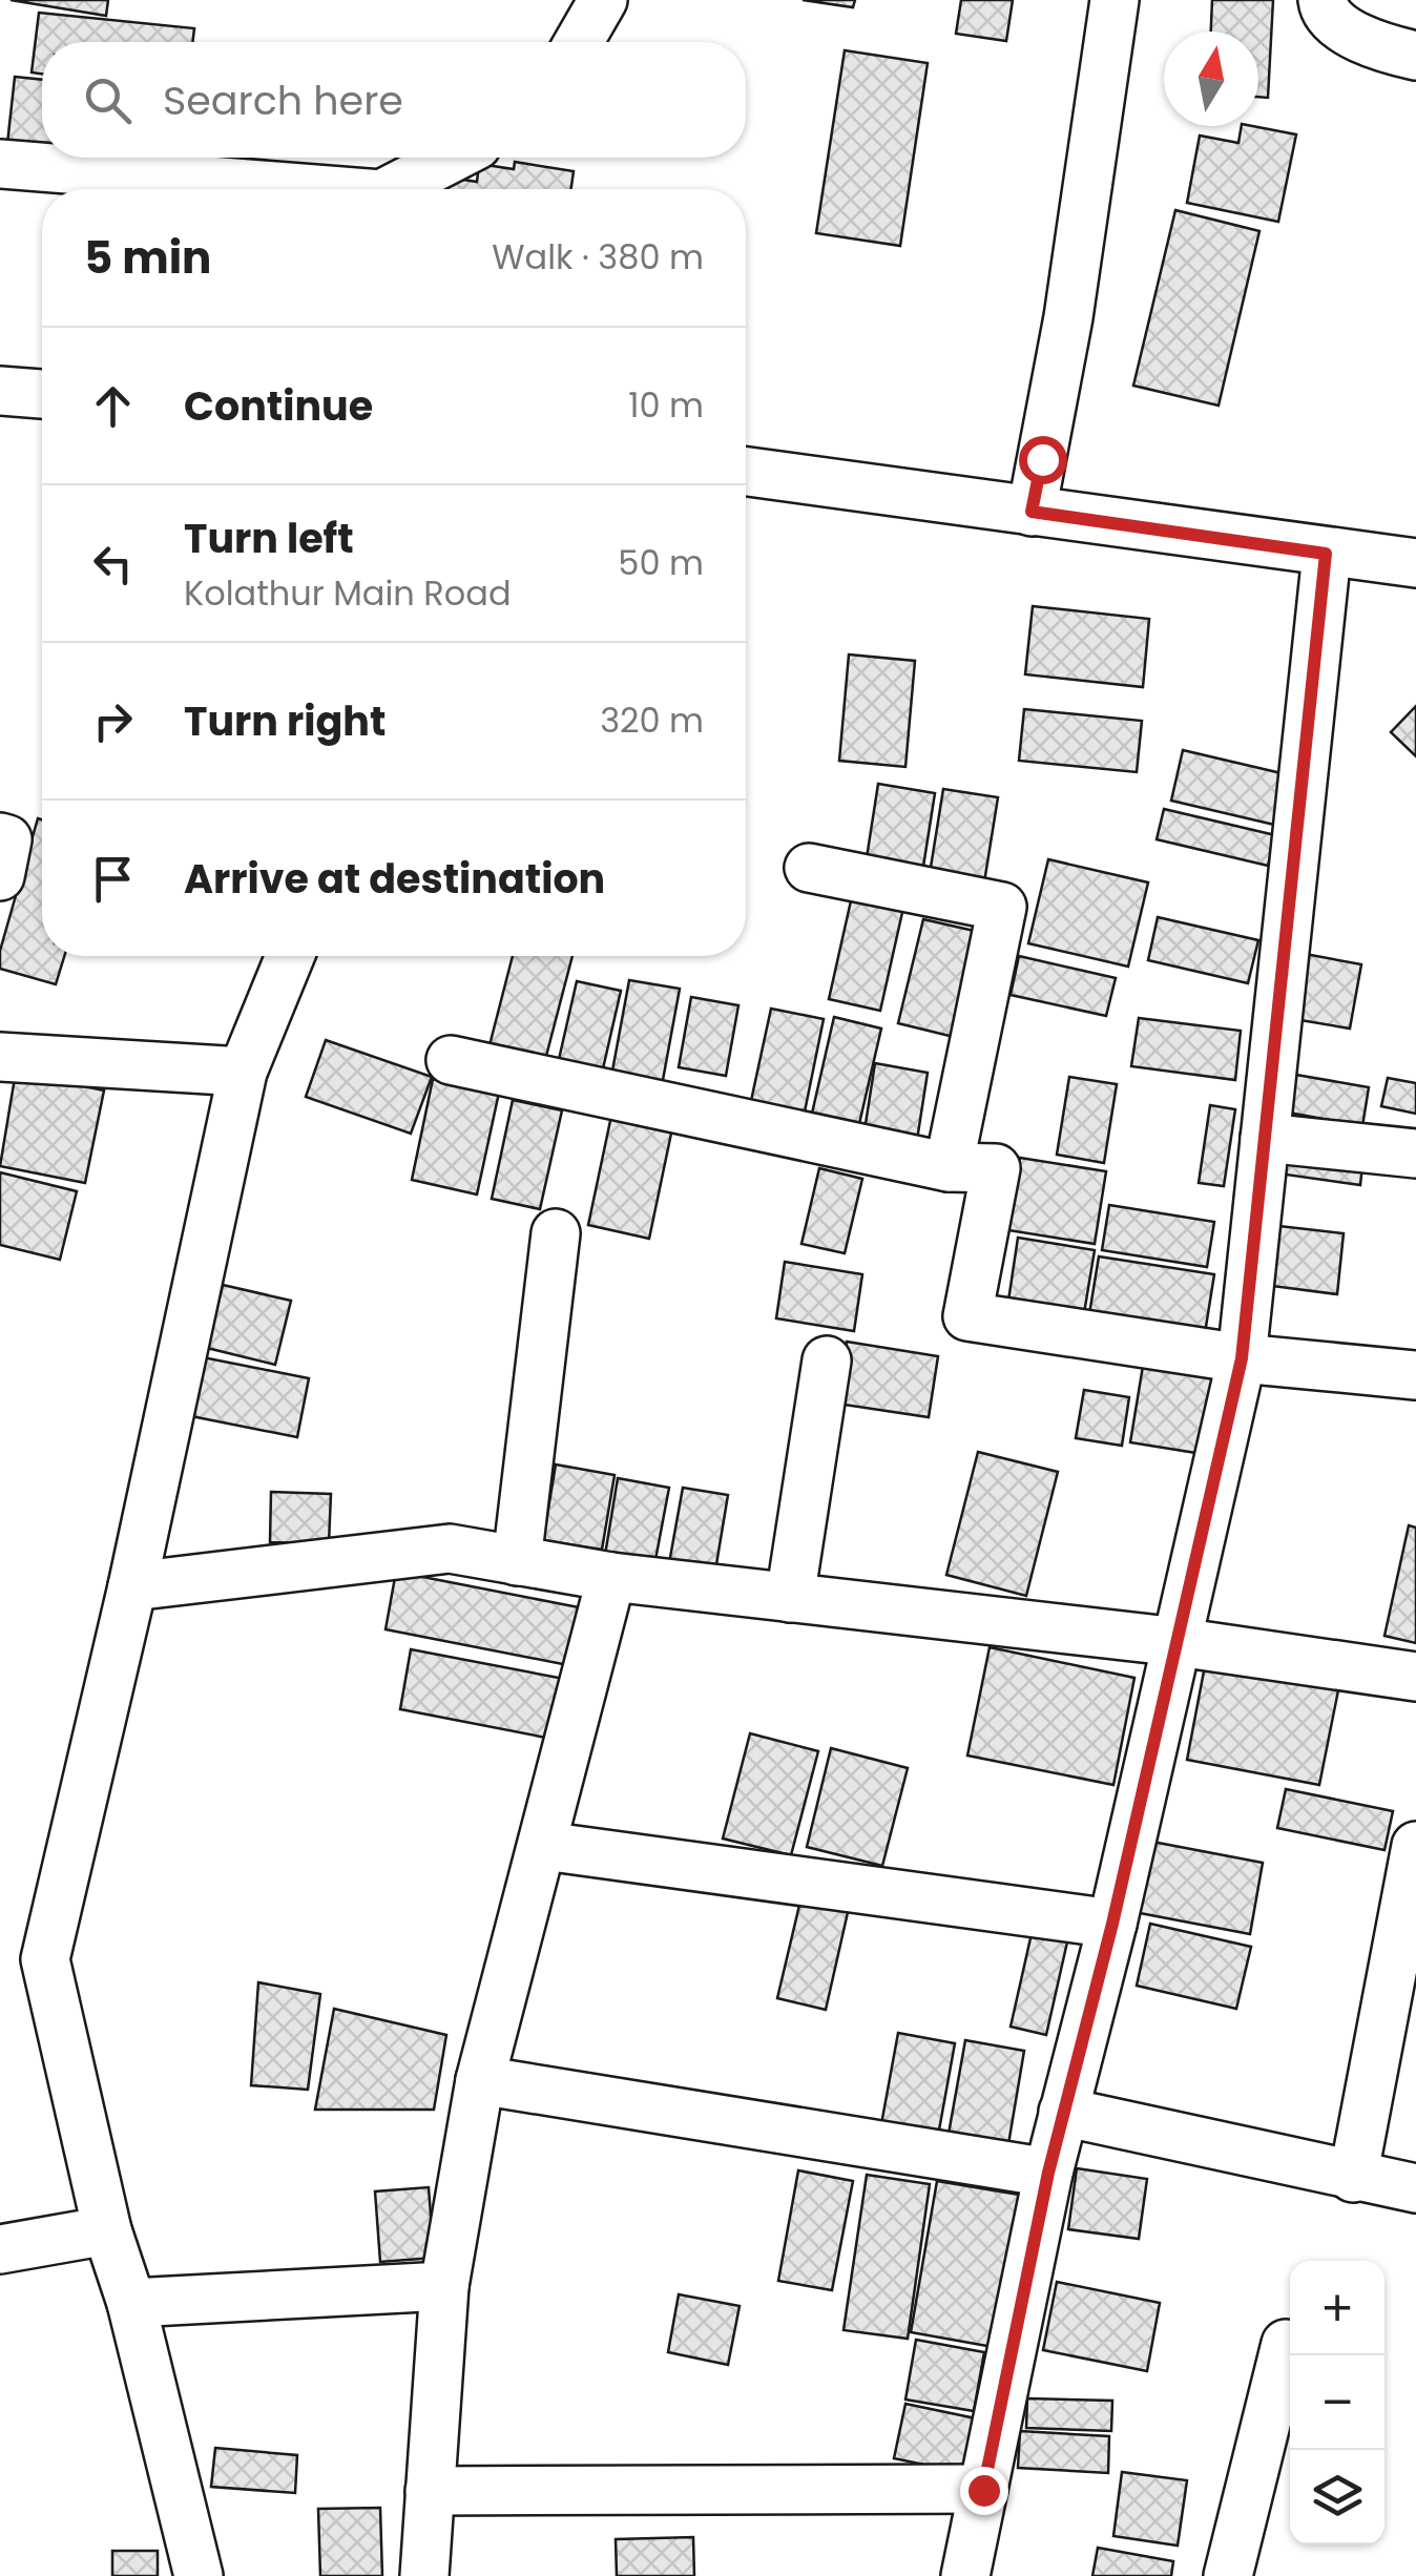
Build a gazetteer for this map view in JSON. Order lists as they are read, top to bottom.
{
  "north": "top",
  "page": {
    "search": "Search here",
    "heading": ["5 min", "Walk · 380 m"],
    "list": [
      ["Continue", "10 m"],
      ["Turn left", "Kolathur Main Road", "50 m"],
      ["Turn right", "320 m"],
      "Arrive at destination"
    ],
    "map_buttons": ["+", "−"]
  }
}
